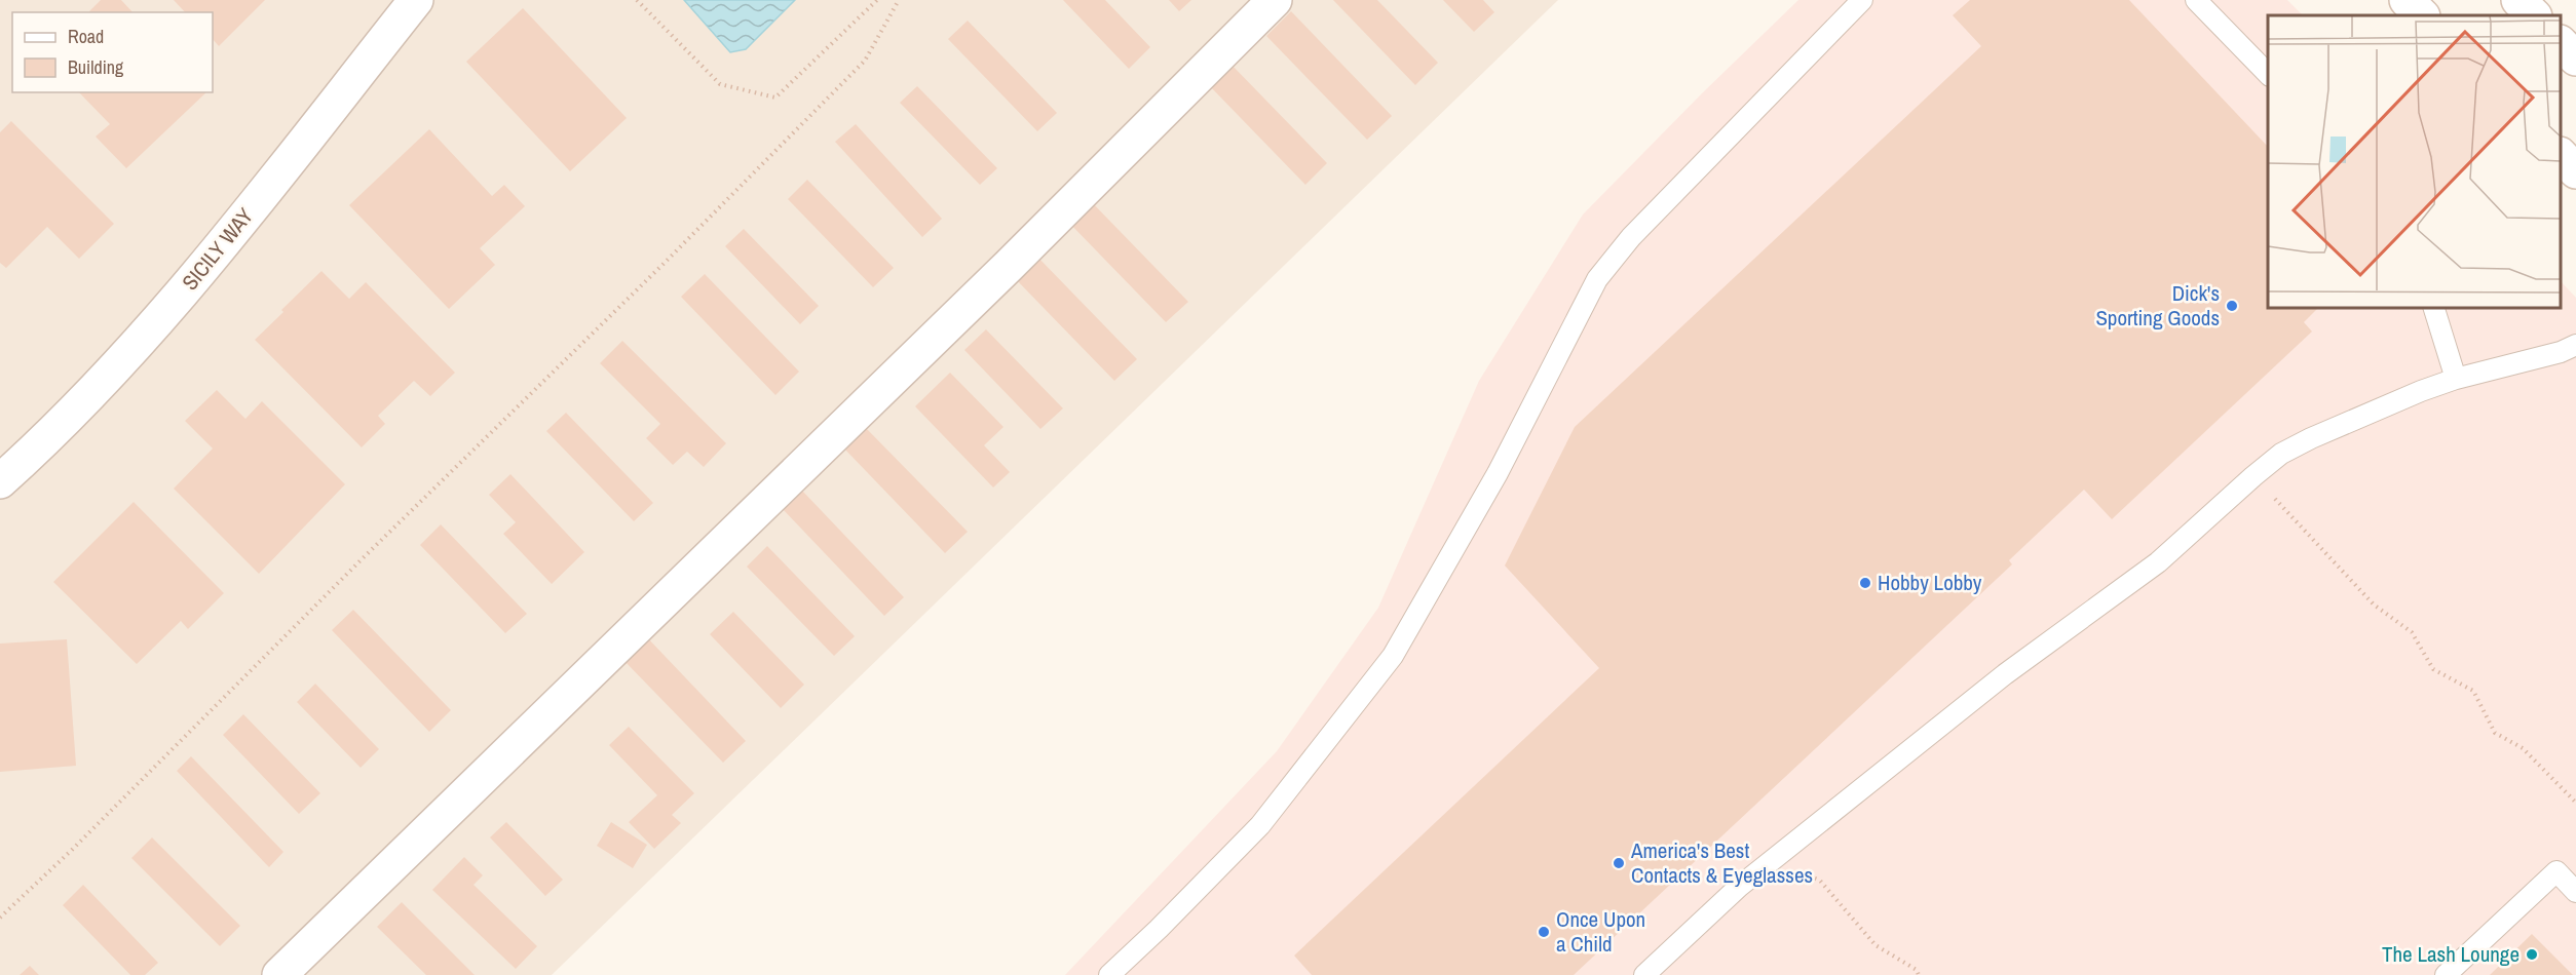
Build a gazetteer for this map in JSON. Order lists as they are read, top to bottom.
{
  "streets": {
    "street": ["SICILY WAY"]
  },
  "places": [
    "Dick's Sporting Goods",
    "Hobby Lobby",
    "America's Best Contacts & Eyeglasses",
    "Once Upon a Child",
    "The Lash Lounge"
  ],
  "legend": ["Road", "Building"]
}
